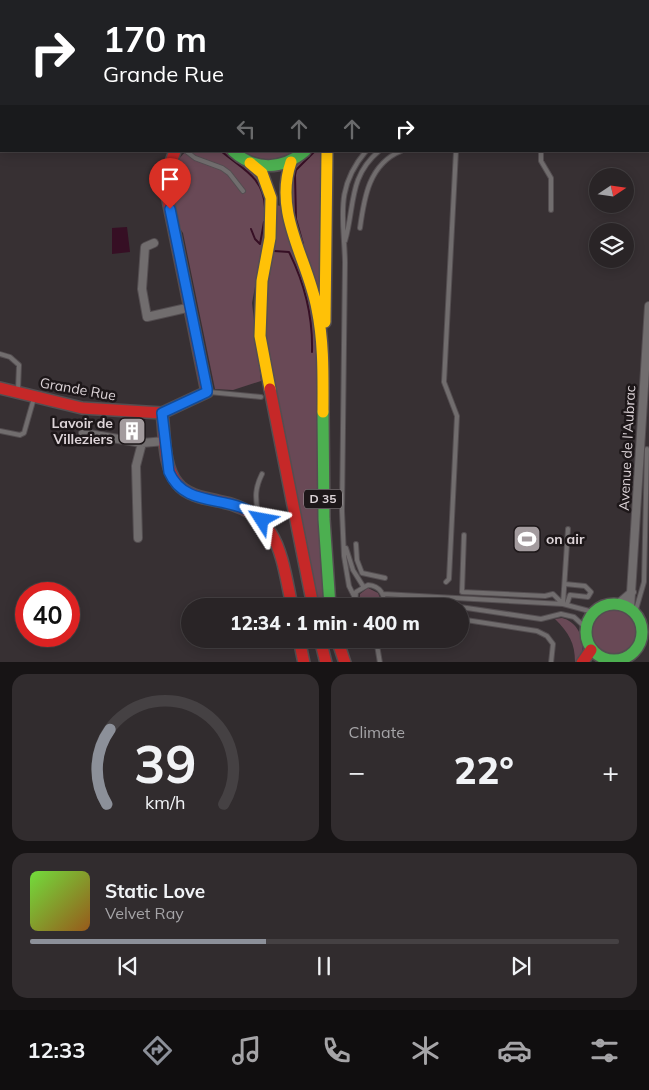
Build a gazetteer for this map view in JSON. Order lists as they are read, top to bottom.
{
  "streets": {
    "main road": ["Grande Rue", "D 35"],
    "street": ["Avenue de l'Aubrac"]
  },
  "places": {
    "building": ["Lavoir de Villeziers"],
    "sports": ["on air"]
  },
  "north": "right",
  "page": {
    "turn": ["170 m", "Grande Rue"],
    "limit": "40",
    "trip": "12:34 · 1 min · 400 m",
    "tile": "Climate",
    "heat": ["−", "22°", "+"],
    "song": ["Static Love", "Velvet Ray"],
    "tabs": "12:33",
    "gauge": ["39", "km/h"]
  }
}
